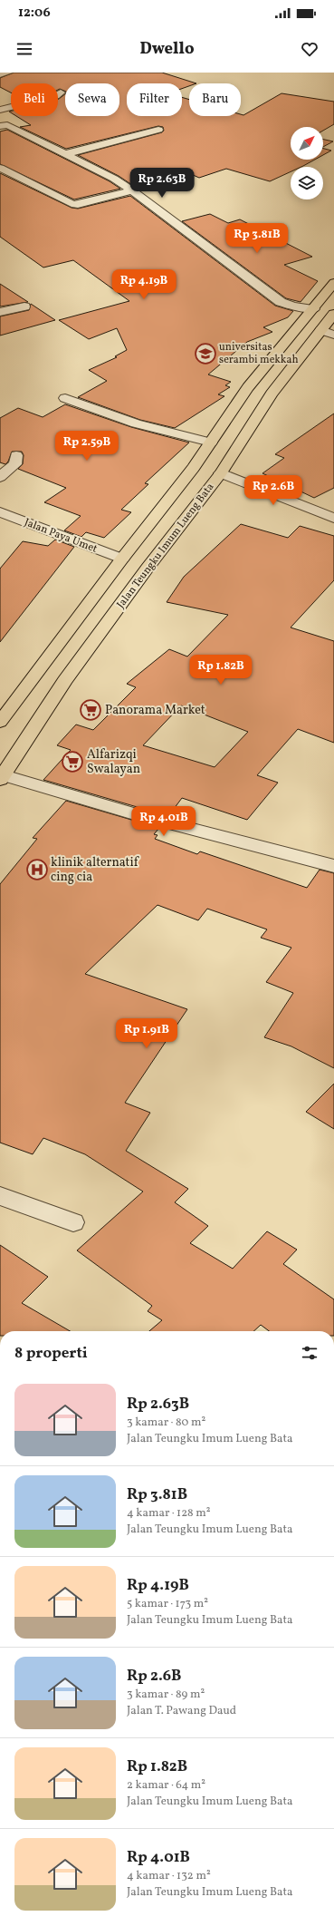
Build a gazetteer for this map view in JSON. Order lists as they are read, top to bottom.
{
  "streets": {
    "highway": ["Jalan Teungku Imum Lueng Bata"],
    "street": ["Jalan Paya Umet"]
  },
  "crossings": [
    ["Jalan Paya Umet", "Jalan Teungku Imum Lueng Bata"]
  ],
  "places": {
    "school or university": ["universitas serambi mekkah"],
    "supermarket": ["Panorama Market", "Alfarizqi Swalayan"],
    "hospital": ["klinik alternatif cing cia"]
  },
  "north": "top right",
  "page": {
    "status": "12:06",
    "header": "Dwello",
    "chip": [
      "Beli",
      "Sewa",
      "Filter",
      "Baru"
    ],
    "price": [
      "Rp 2.63B",
      "Rp 3.81B",
      "Rp 4.19B",
      "Rp 2.59B",
      "Rp 2.6B",
      "Rp 1.82B",
      "Rp 4.01B",
      "Rp 1.91B"
    ],
    "heading": "8 properti",
    "list": [
      {
        "name": "Rp 2.63B",
        "note": "3 kamar · 80 m² · Jalan Teungku Imum Lueng Bata"
      },
      {
        "name": "Rp 3.81B",
        "note": "4 kamar · 128 m² · Jalan Teungku Imum Lueng Bata"
      },
      {
        "name": "Rp 4.19B",
        "note": "5 kamar · 173 m² · Jalan Teungku Imum Lueng Bata"
      },
      {
        "name": "Rp 2.6B",
        "note": "3 kamar · 89 m² · Jalan T. Pawang Daud"
      },
      {
        "name": "Rp 1.82B",
        "note": "2 kamar · 64 m² · Jalan Teungku Imum Lueng Bata"
      },
      {
        "name": "Rp 4.01B",
        "note": "4 kamar · 132 m² · Jalan Teungku Imum Lueng Bata"
      }
    ]
  }
}
